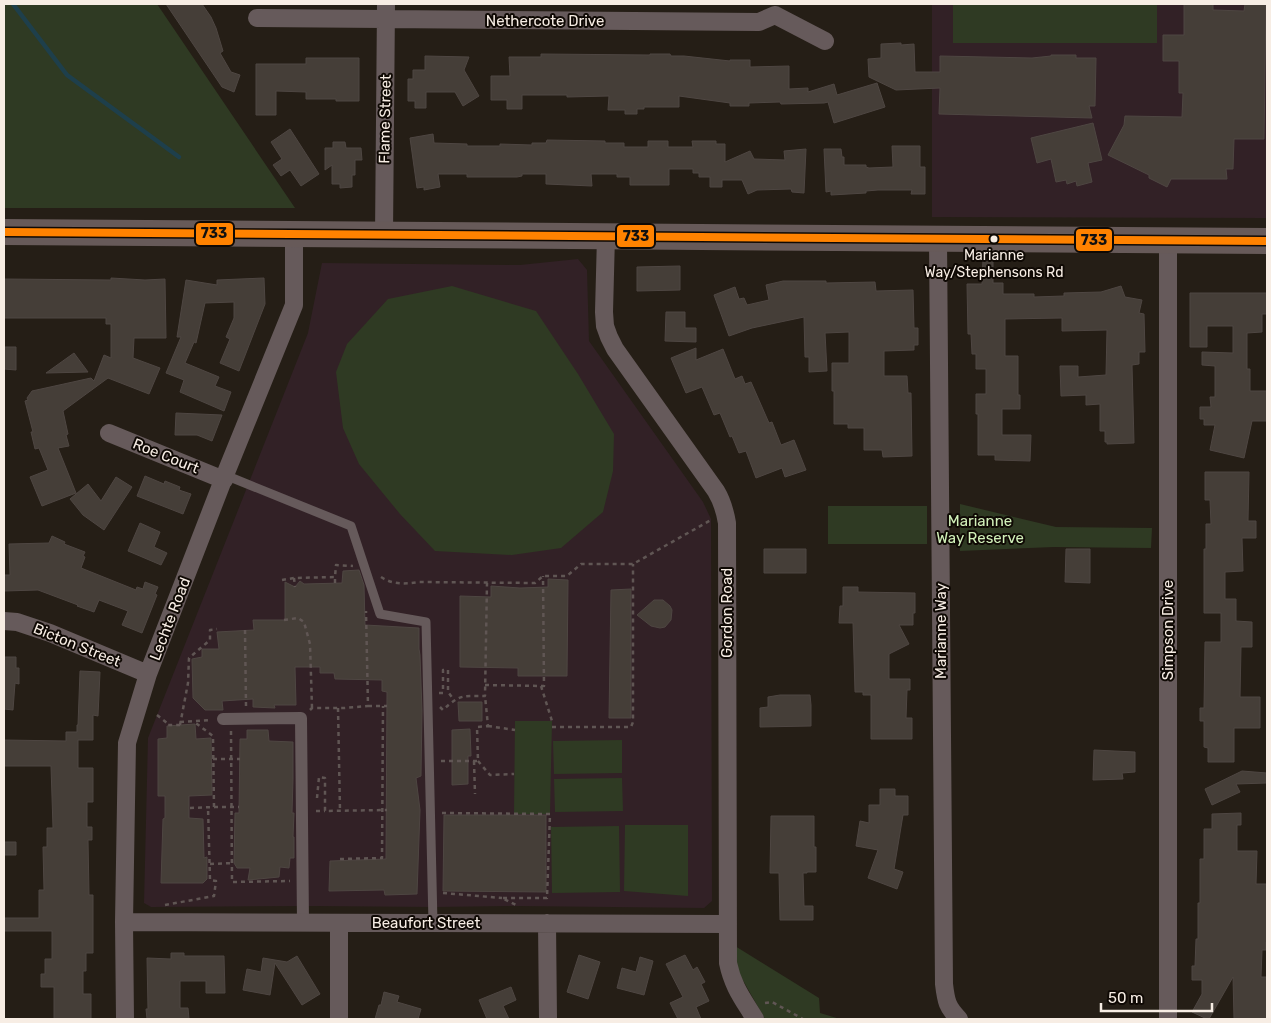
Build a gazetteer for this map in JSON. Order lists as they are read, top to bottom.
{
  "streets": {
    "street": [
      "Nethercote Drive",
      "Flame Street",
      "Roe Court",
      "Gordon Road",
      "Lechte Road",
      "Simpson Drive",
      "Marianne Way",
      "Bicton Street",
      "Beaufort Street"
    ]
  },
  "crossings": [
    ["Nethercote Drive", "Flame Street"],
    ["Roe Court", "Lechte Road"],
    ["Gordon Road", "Beaufort Street"],
    ["Lechte Road", "Bicton Street"],
    ["Lechte Road", "Beaufort Street"]
  ],
  "parks": ["Marianne Way Reserve"],
  "places": ["Marianne Way/Stephensons Rd"],
  "lines": ["transit line 733"],
  "scale_bar": "50 m"
}
